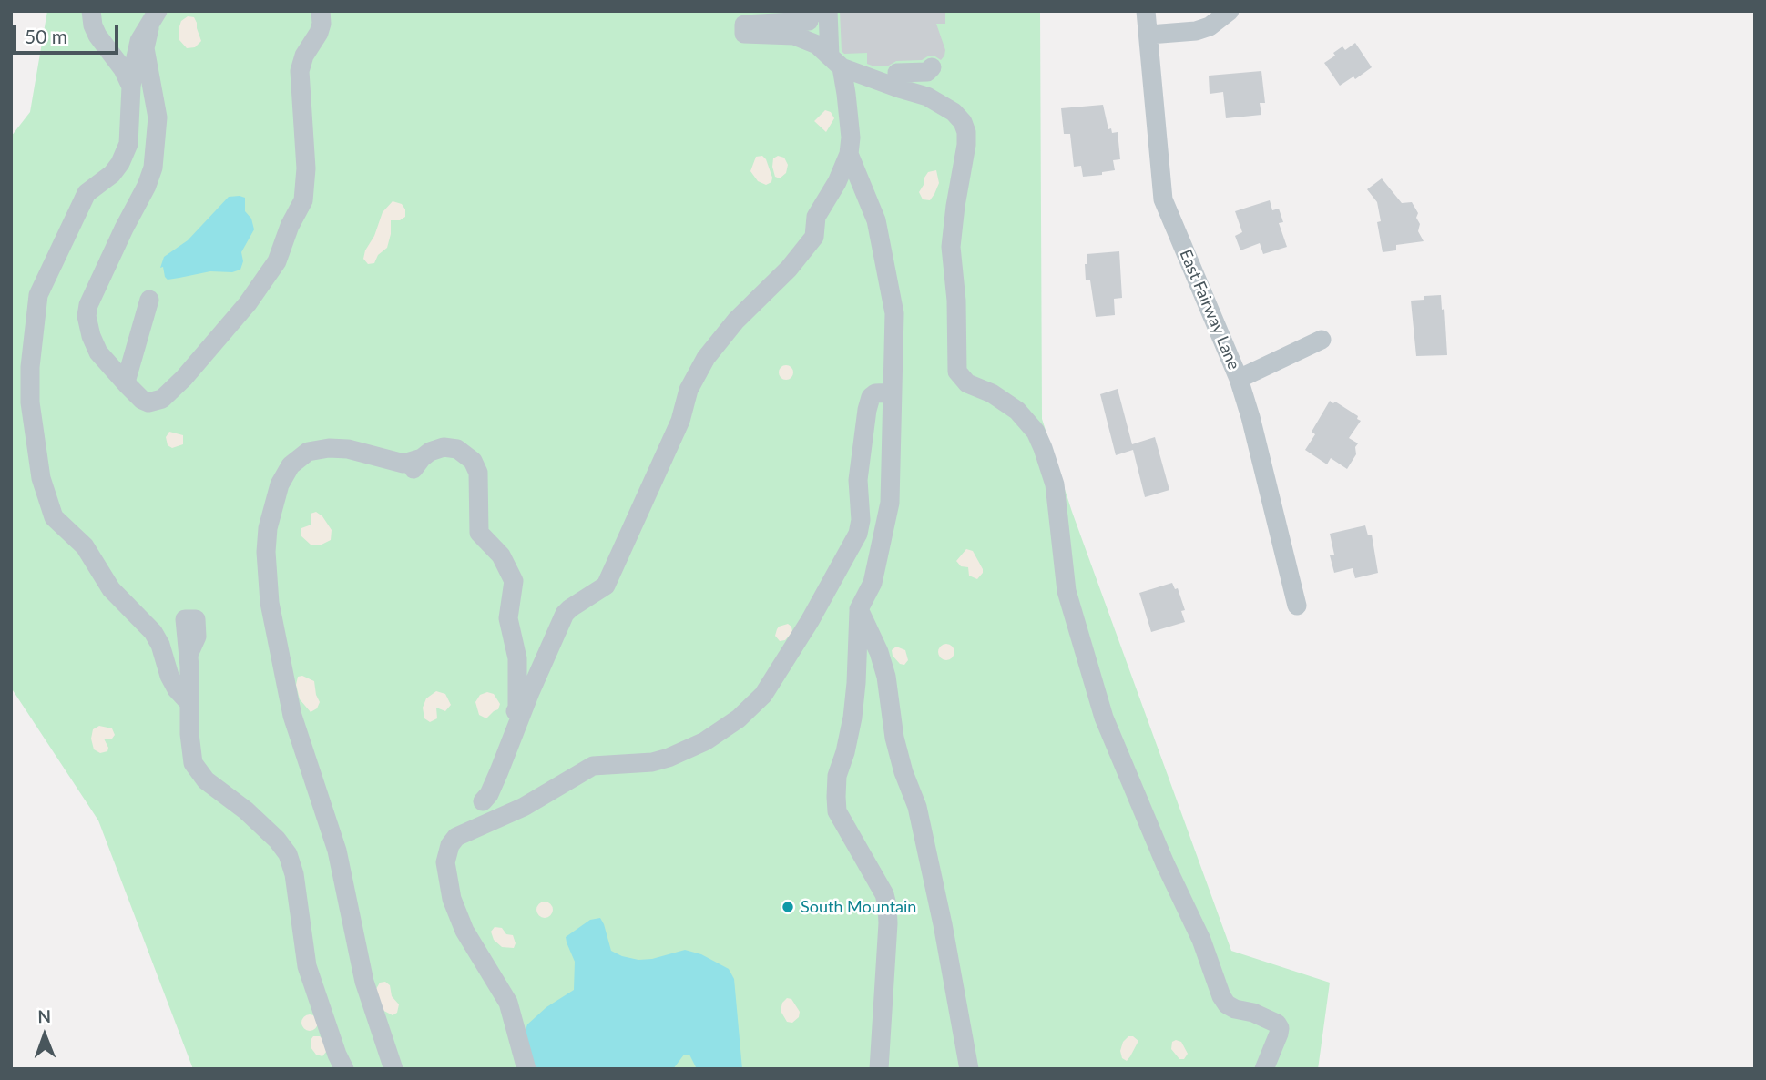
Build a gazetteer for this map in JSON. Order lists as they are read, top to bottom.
{
  "streets": {
    "street": ["East Fairway Lane"]
  },
  "places": ["South Mountain"],
  "scale_bar": "50 m",
  "north": "top"
}
